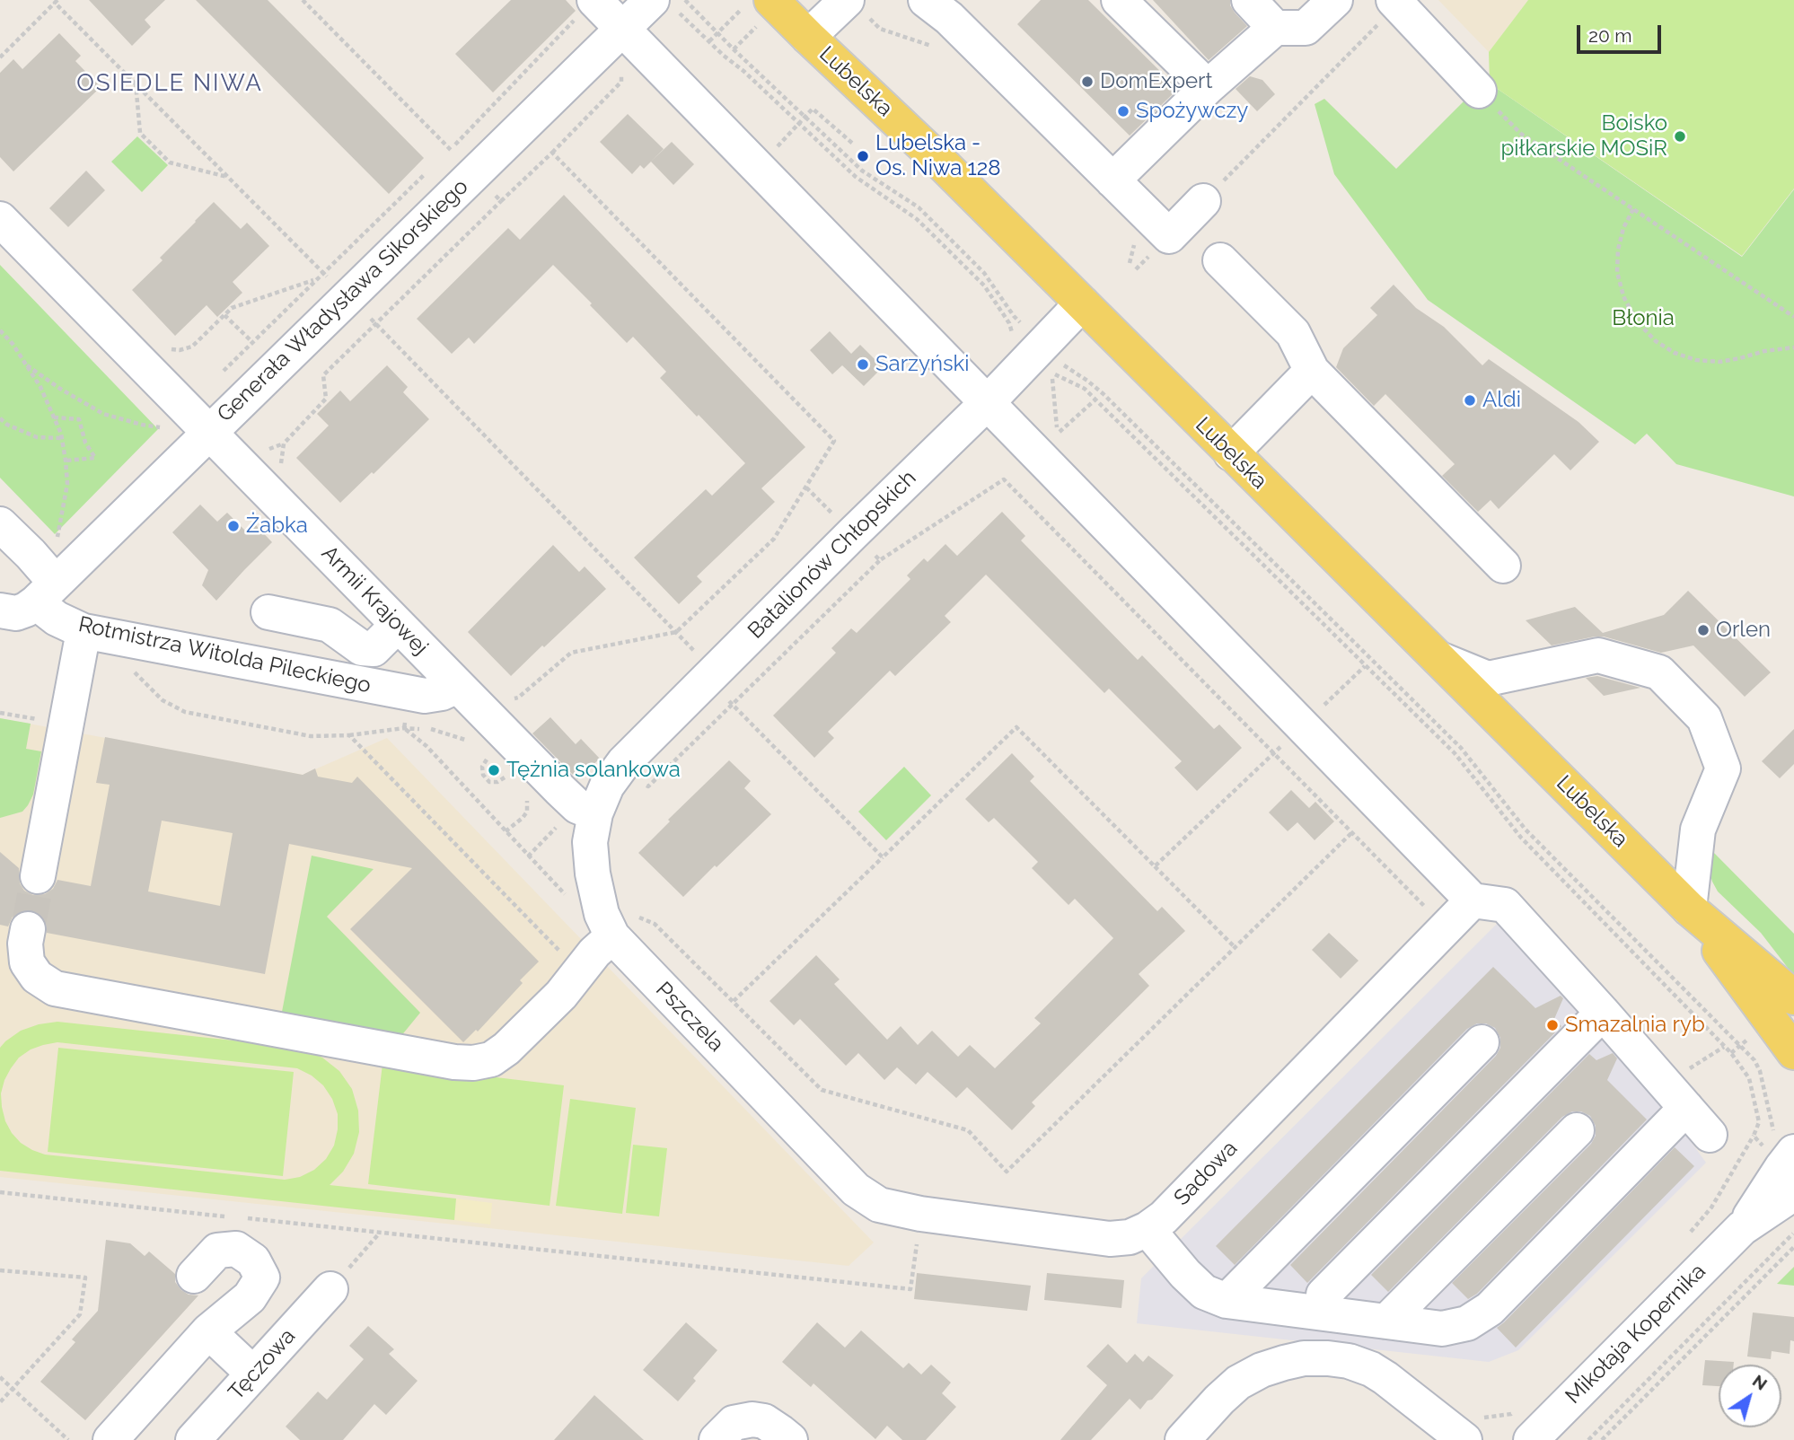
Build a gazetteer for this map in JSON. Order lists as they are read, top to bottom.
{
  "streets": {
    "main road": ["Lubelska"],
    "street": [
      "Generała Władysława Sikorskiego",
      "Batalionów Chłopskich",
      "Armii Krajowej",
      "Rotmistrza Witolda Pileckiego",
      "Pszczela",
      "Sadowa",
      "Mikołaja Kopernika",
      "Tęczowa"
    ]
  },
  "crossings": [
    ["Lubelska", "Batalionów Chłopskich"],
    ["Generała Władysława Sikorskiego", "Armii Krajowej"],
    ["Generała Władysława Sikorskiego", "Rotmistrza Witolda Pileckiego"],
    ["Batalionów Chłopskich", "Armii Krajowej"],
    ["Armii Krajowej", "Rotmistrza Witolda Pileckiego"],
    ["Pszczela", "Sadowa"]
  ],
  "districts": ["OSIEDLE NIWA"],
  "parks": ["Błonia"],
  "places": [
    "DomExpert",
    "Spożywczy",
    "Boisko piłkarskie MOSiR",
    "Lubelska - Os. Niwa 128",
    "Sarzyński",
    "Aldi",
    "Żabka",
    "Orlen",
    "Tężnia solankowa",
    "Smazalnia ryb"
  ],
  "scale_bar": "20 m",
  "north": "top right"
}
